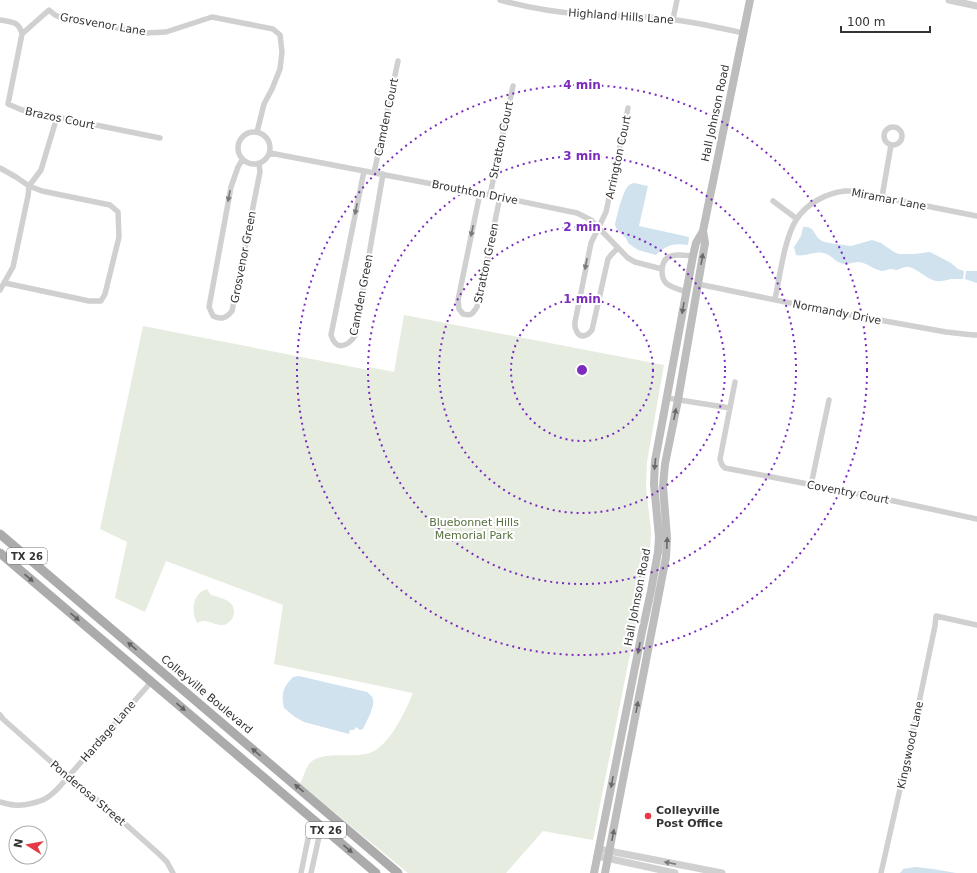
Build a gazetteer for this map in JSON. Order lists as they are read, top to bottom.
{
  "streets": {
    "main road": ["Hall Johnson Road", "TX 26", "Colleyville Boulevard"],
    "street": [
      "Highland Hills Lane",
      "Grosvenor Lane",
      "Camden Court",
      "Brazos Court",
      "Stratton Court",
      "Arrington Court",
      "Brouthton Drive",
      "Miramar Lane",
      "Grosvenor Green",
      "Stratton Green",
      "Camden Green",
      "Normandy Drive",
      "Coventry Court",
      "Hardage Lane",
      "Kingswood Lane",
      "Ponderosa Street"
    ]
  },
  "crossings": [
    ["Highland Hills Lane", "Hall Johnson Road"],
    ["Grosvenor Lane", "Brazos Court"],
    ["Grosvenor Lane", "Brouthton Drive"],
    ["Grosvenor Lane", "Grosvenor Green"],
    ["Hall Johnson Road", "Normandy Drive"],
    ["Camden Court", "Brouthton Drive"],
    ["Stratton Court", "Brouthton Drive"],
    ["Arrington Court", "Brouthton Drive"],
    ["Brouthton Drive", "Grosvenor Green"],
    ["Brouthton Drive", "Stratton Green"],
    ["Brouthton Drive", "Camden Green"],
    ["Miramar Lane", "Normandy Drive"],
    ["TX 26", "Hardage Lane"],
    ["Hardage Lane", "Ponderosa Street"]
  ],
  "parks": ["Bluebonnet Hills Memorial Park"],
  "places": ["Colleyville Post Office"],
  "scale_bar": "100 m",
  "north": "left",
  "rings": [
    "4 min",
    "3 min",
    "2 min",
    "1 min"
  ]
}
